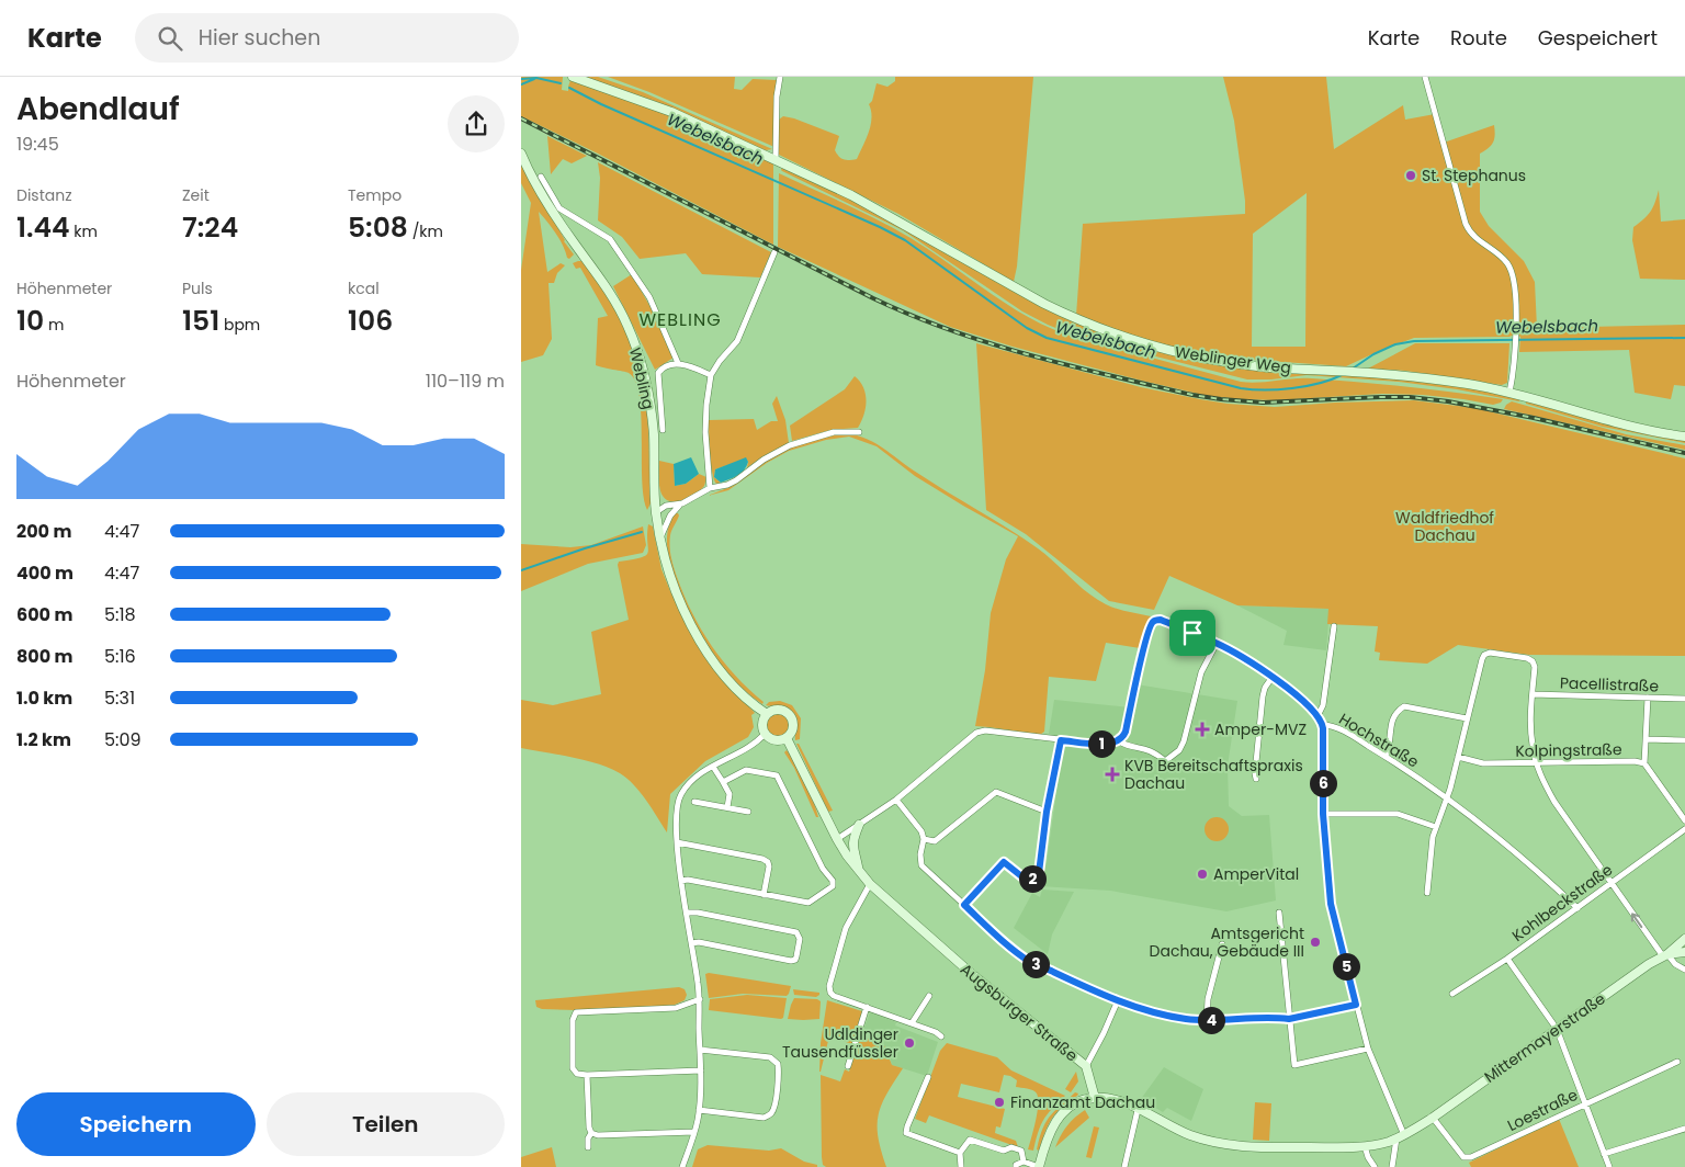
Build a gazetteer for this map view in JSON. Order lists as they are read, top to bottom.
{
  "streets": {
    "main road": [
      "Weblinger Weg",
      "Webling",
      "Augsburger Straße",
      "Mittermayerstraße"
    ],
    "street": [
      "Pacellistraße",
      "Hochstraße",
      "Kolpingstraße",
      "Kohlbeckstraße",
      "Loestraße"
    ]
  },
  "crossings": [
    ["Hochstraße", "Kohlbeckstraße"],
    ["Mittermayerstraße", "Loestraße"]
  ],
  "districts": ["WEBLING"],
  "water": ["Webelsbach"],
  "parks": ["Waldfriedhof Dachau"],
  "places": {
    "other": [
      "St. Stephanus",
      "AmperVital",
      "Amtsgericht Dachau, Gebäude III",
      "Udldinger Tausendfüssler",
      "Finanzamt Dachau"
    ],
    "health": ["Amper-MVZ", "KVB Bereitschaftspraxis Dachau"]
  },
  "page": {
    "header": "Karte",
    "search": "Hier suchen",
    "nav": ["Karte", "Route", "Gespeichert"],
    "heading": ["Abendlauf", "19:45"],
    "stats": [
      ["Distanz", "1.44 km"],
      ["Zeit", "7:24"],
      ["Tempo", "5:08 /km"],
      ["Höhenmeter", "10 m"],
      ["Puls", "151 bpm"],
      ["kcal", "106"]
    ],
    "chart": ["Höhenmeter", "110–119 m"],
    "list": [
      {
        "name": "200 m",
        "note": "4:47"
      },
      {
        "name": "400 m",
        "note": "4:47"
      },
      {
        "name": "600 m",
        "note": "5:18"
      },
      {
        "name": "800 m",
        "note": "5:16"
      },
      {
        "name": "1.0 km",
        "note": "5:31"
      },
      {
        "name": "1.2 km",
        "note": "5:09"
      }
    ],
    "pins": [
      "1",
      "6",
      "2",
      "3",
      "5",
      "4"
    ],
    "buttons": ["Speichern", "Teilen"]
  }
}
